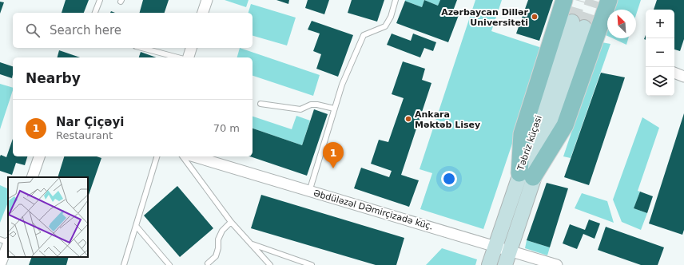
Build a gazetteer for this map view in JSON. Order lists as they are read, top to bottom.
{
  "streets": {
    "main road": ["Təbriz küçəsi"],
    "street": ["Əbdüləzəl DƏmirçizadə küç."]
  },
  "crossings": [
    ["Təbriz küçəsi", "Əbdüləzəl DƏmirçizadə küç."]
  ],
  "places": ["Azərbaycan Dillər Universiteti", "Ankara Məktəb Lisey"],
  "north": "top left",
  "page": {
    "map_buttons": ["+", "−"],
    "search": "Search here",
    "heading": "Nearby",
    "list": [
      {
        "mark": "1",
        "name": "Nar Çiçəyi",
        "note": "Restaurant",
        "value": "70 m"
      }
    ],
    "pins": "1"
  }
}
